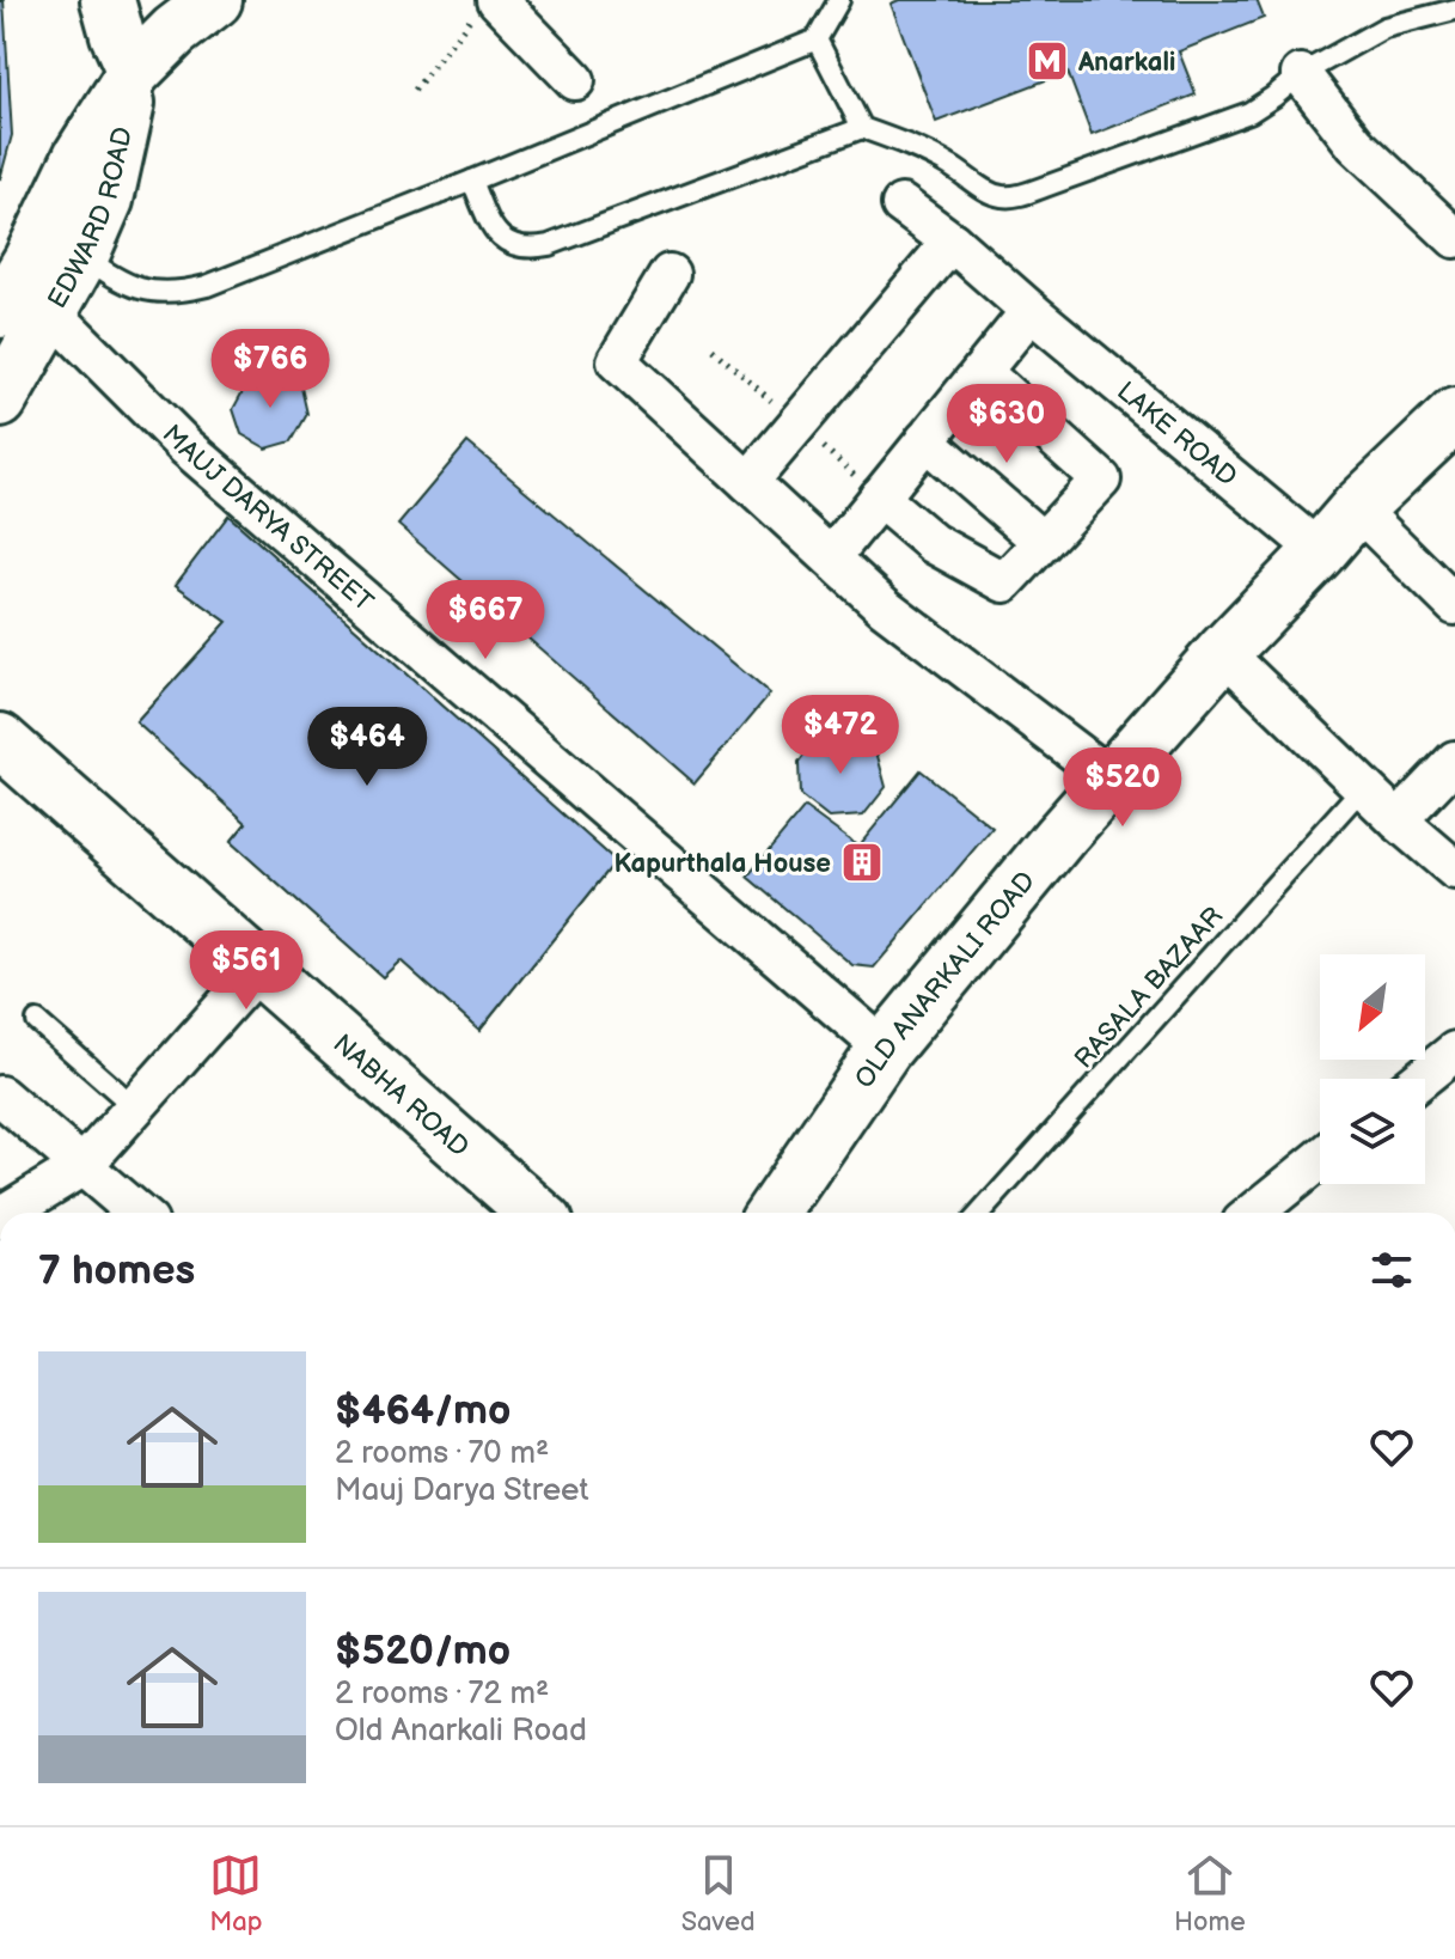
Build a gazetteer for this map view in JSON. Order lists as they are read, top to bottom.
{
  "streets": {
    "main road": ["EDWARD ROAD", "OLD ANARKALI ROAD", "NABHA ROAD"],
    "street": ["LAKE ROAD", "MAUJ DARYA STREET"],
    "lane": ["RASALA BAZAAR"]
  },
  "crossings": [
    ["EDWARD ROAD", "MAUJ DARYA STREET"],
    ["LAKE ROAD", "OLD ANARKALI ROAD"],
    ["MAUJ DARYA STREET", "OLD ANARKALI ROAD"]
  ],
  "places": {
    "metro station": ["Anarkali"],
    "building": ["Kapurthala House"]
  },
  "north": "bottom left",
  "page": {
    "price": [
      "$766",
      "$630",
      "$667",
      "$472",
      "$464",
      "$520",
      "$561"
    ],
    "heading": "7 homes",
    "list": [
      {
        "name": "$464/mo",
        "note": "2 rooms · 70 m² · Mauj Darya Street"
      },
      {
        "name": "$520/mo",
        "note": "2 rooms · 72 m² · Old Anarkali Road"
      }
    ],
    "tabs": ["Map", "Saved", "Home"]
  }
}
